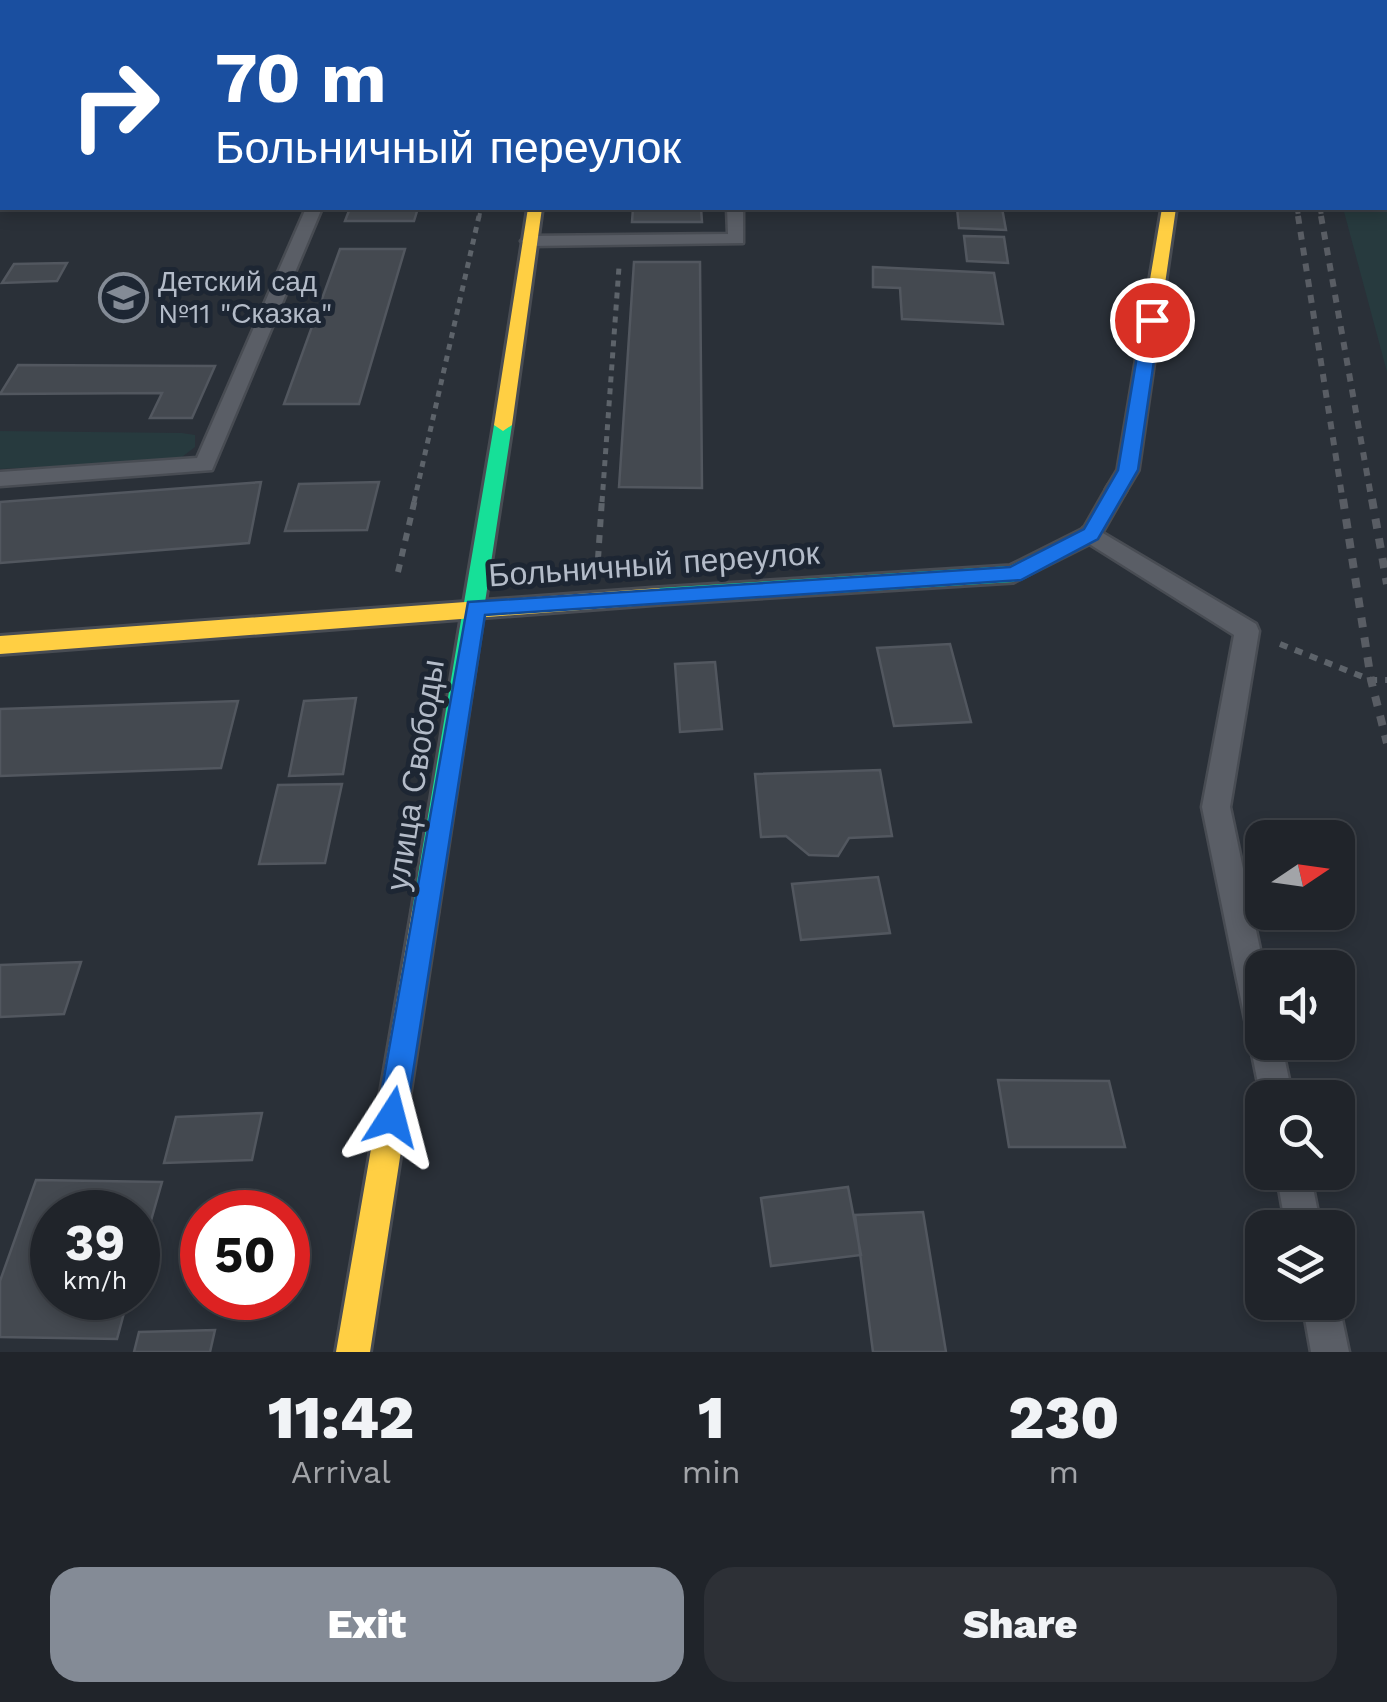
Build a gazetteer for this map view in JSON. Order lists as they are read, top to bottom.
{
  "streets": {
    "street": ["Больничный переулок", "улица Свободы"]
  },
  "crossings": [
    ["Больничный переулок", "улица Свободы"]
  ],
  "places": {
    "school or university": ["Детский сад №11 \"Сказка\""]
  },
  "north": "right",
  "page": {
    "turn": ["70 m", "Больничный переулок"],
    "speed": "39 km/h",
    "limit": "50",
    "eta": [
      "11:42",
      "Arrival",
      "1",
      "min",
      "230",
      "m"
    ],
    "buttons": ["Exit", "Share"]
  }
}
